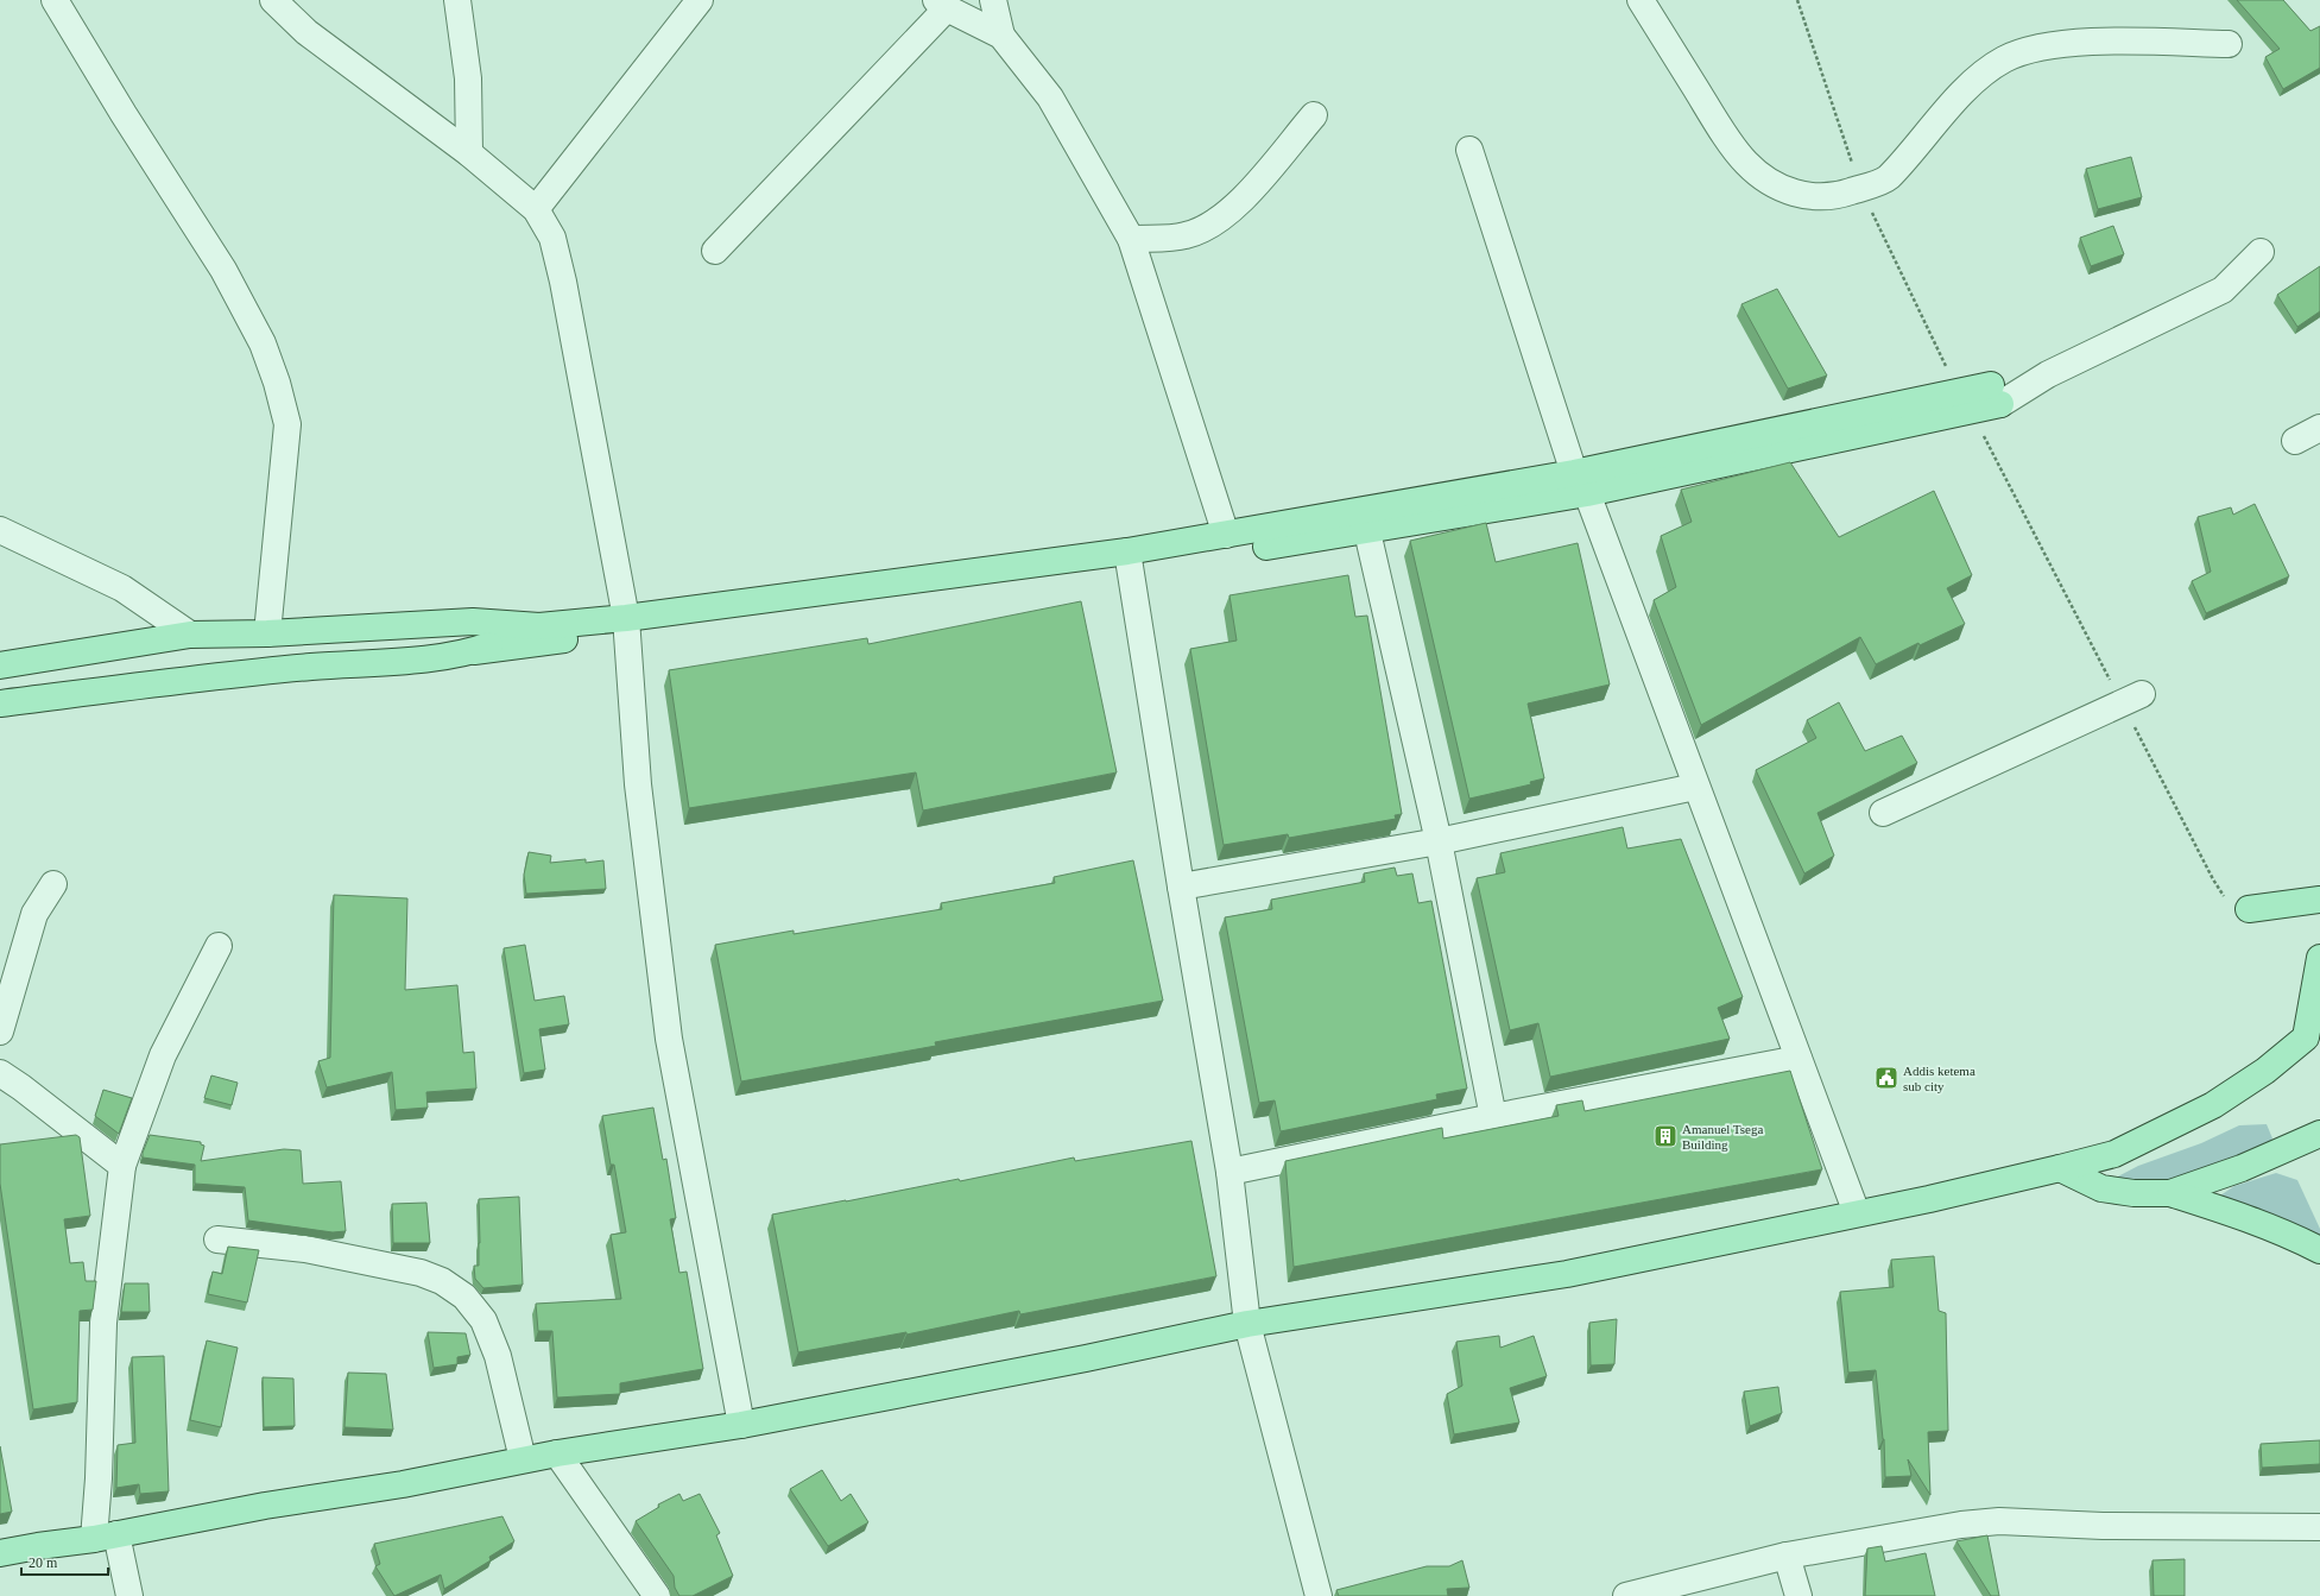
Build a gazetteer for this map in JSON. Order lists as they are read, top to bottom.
{
  "places": {
    "public building": ["Addis ketema sub city"],
    "building": ["Amanuel Tsega Building"]
  },
  "scale_bar": "20 m"
}
